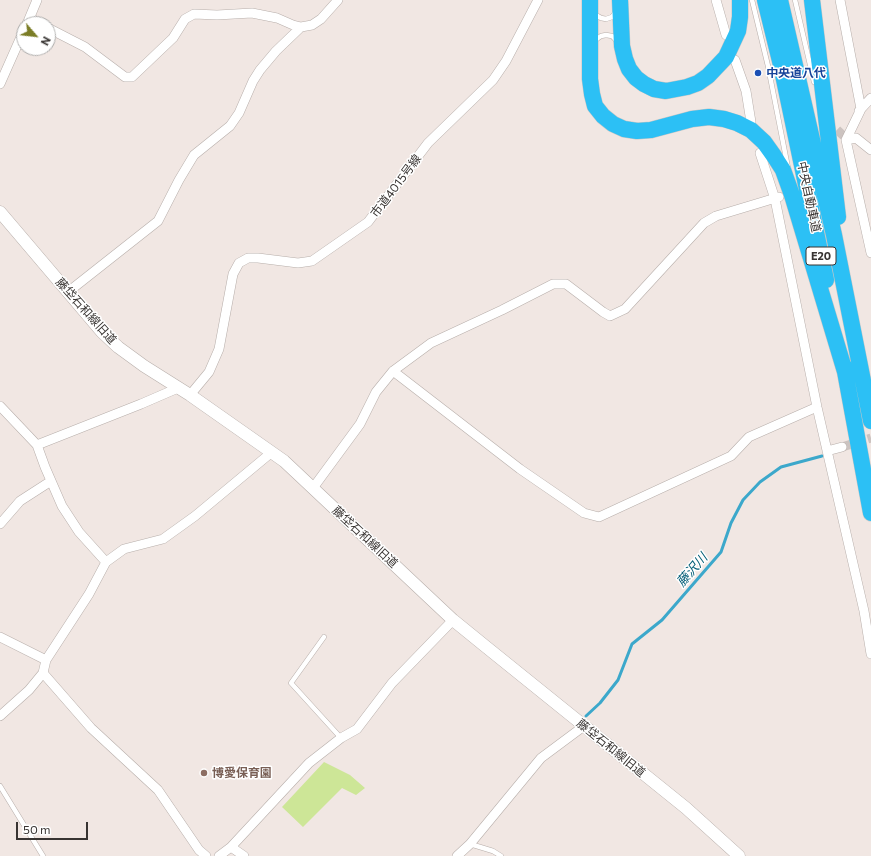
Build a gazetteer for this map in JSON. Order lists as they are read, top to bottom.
{
  "streets": {
    "highway": ["中央自動車道", "E20"],
    "street": ["市道4015号線", "藤垈石和線旧道"]
  },
  "crossings": [
    ["市道4015号線", "藤垈石和線旧道"]
  ],
  "water": ["藤沢川"],
  "places": ["中央道八代", "博愛保育園"],
  "scale_bar": "50 m",
  "north": "bottom right"
}
